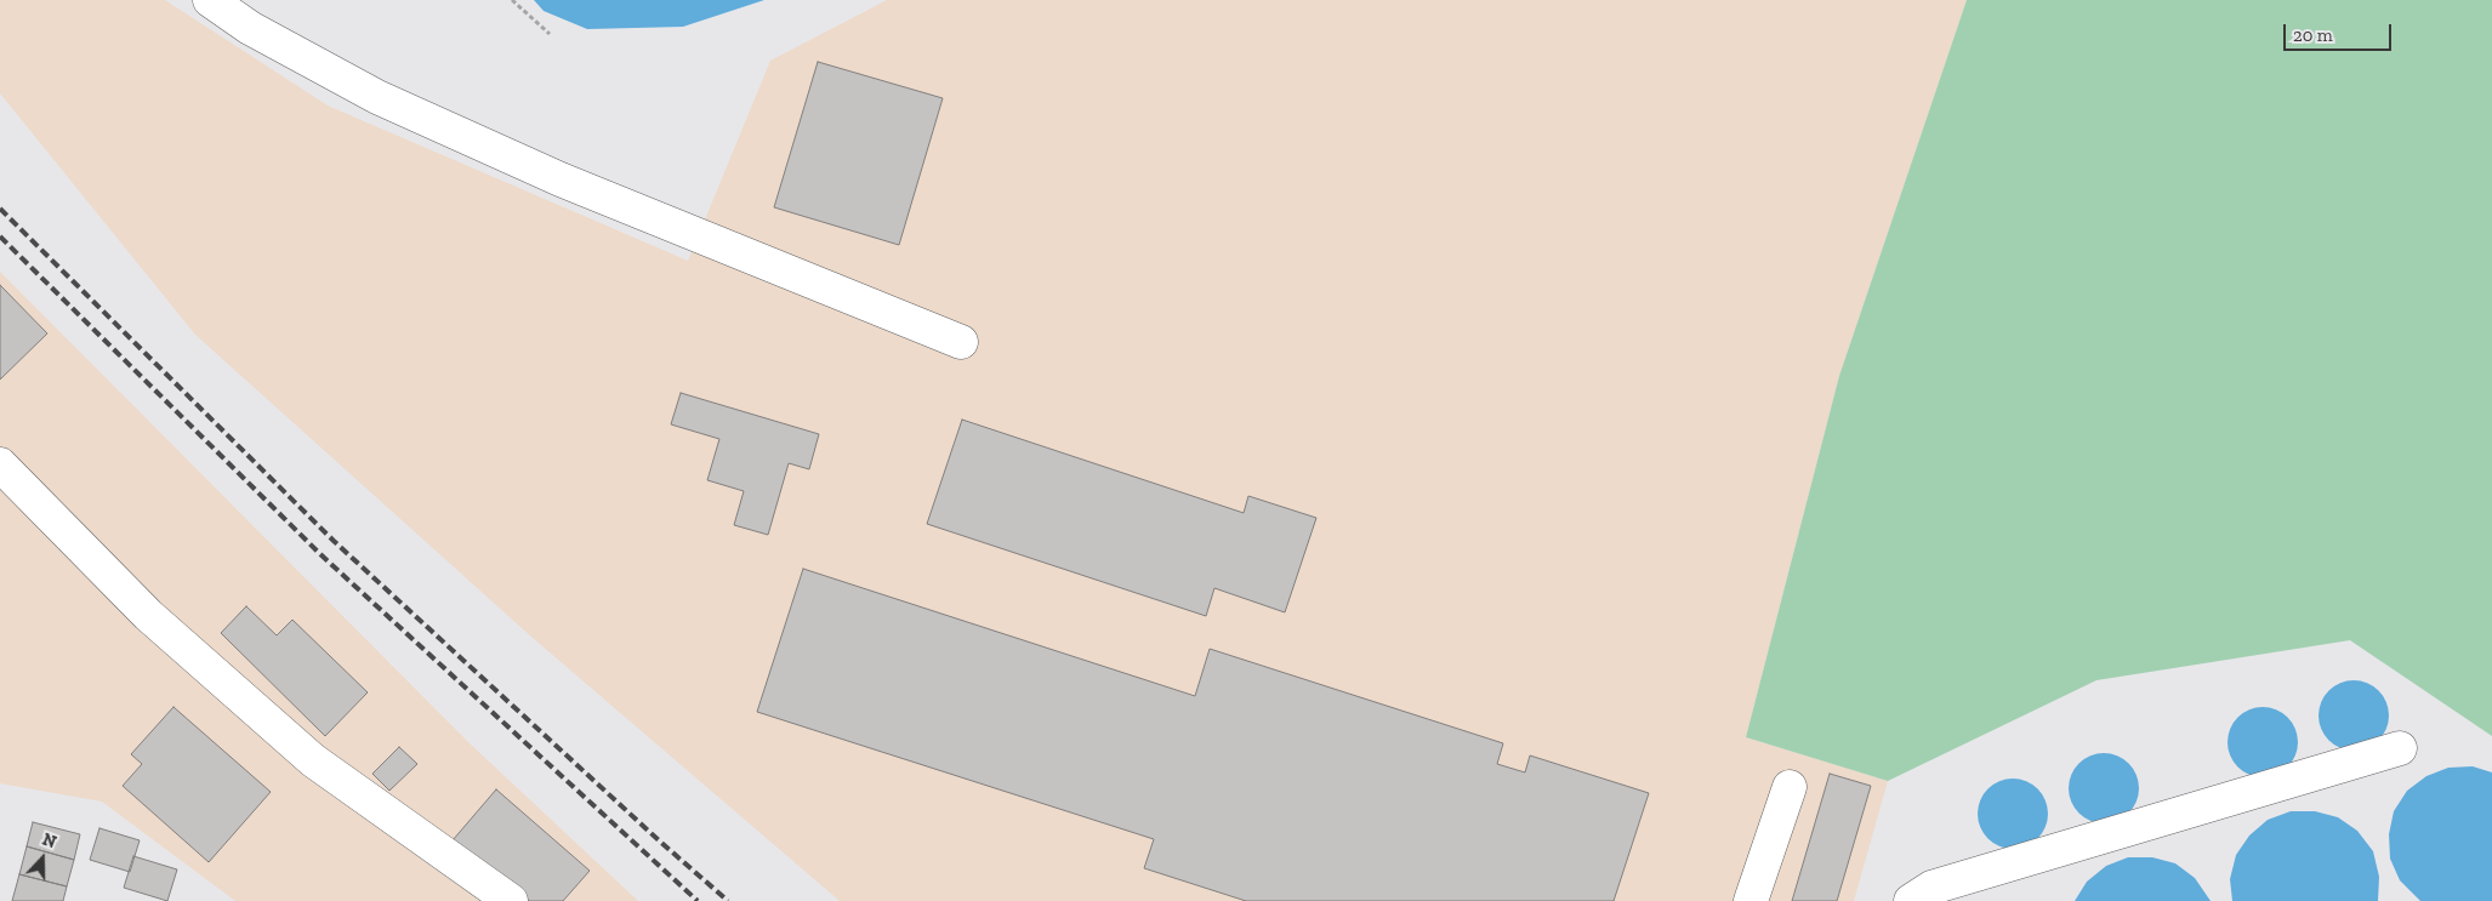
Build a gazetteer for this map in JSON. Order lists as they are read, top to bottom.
{
  "scale_bar": "20 m",
  "north": "top"
}
